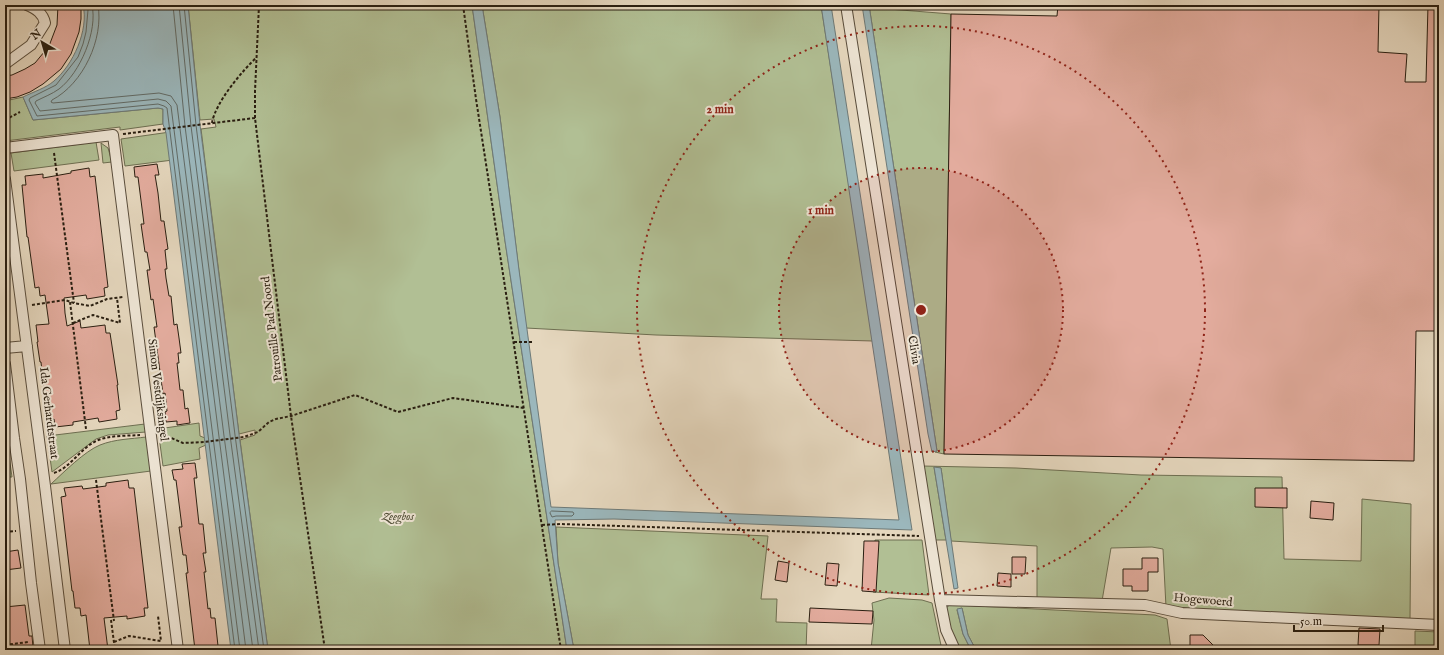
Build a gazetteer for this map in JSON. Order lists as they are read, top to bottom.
{
  "streets": {
    "street": [
      "Clivia",
      "Simon Vestdijksingel",
      "Ida Gerhardtstraat",
      "Hogewoerd"
    ],
    "path": ["Patrouille Pad Noord"]
  },
  "crossings": [
    ["Clivia", "Hogewoerd"]
  ],
  "parks": ["Zeegbos"],
  "scale_bar": "50 m",
  "north": "top left",
  "rings": ["2 min", "1 min"]
}
